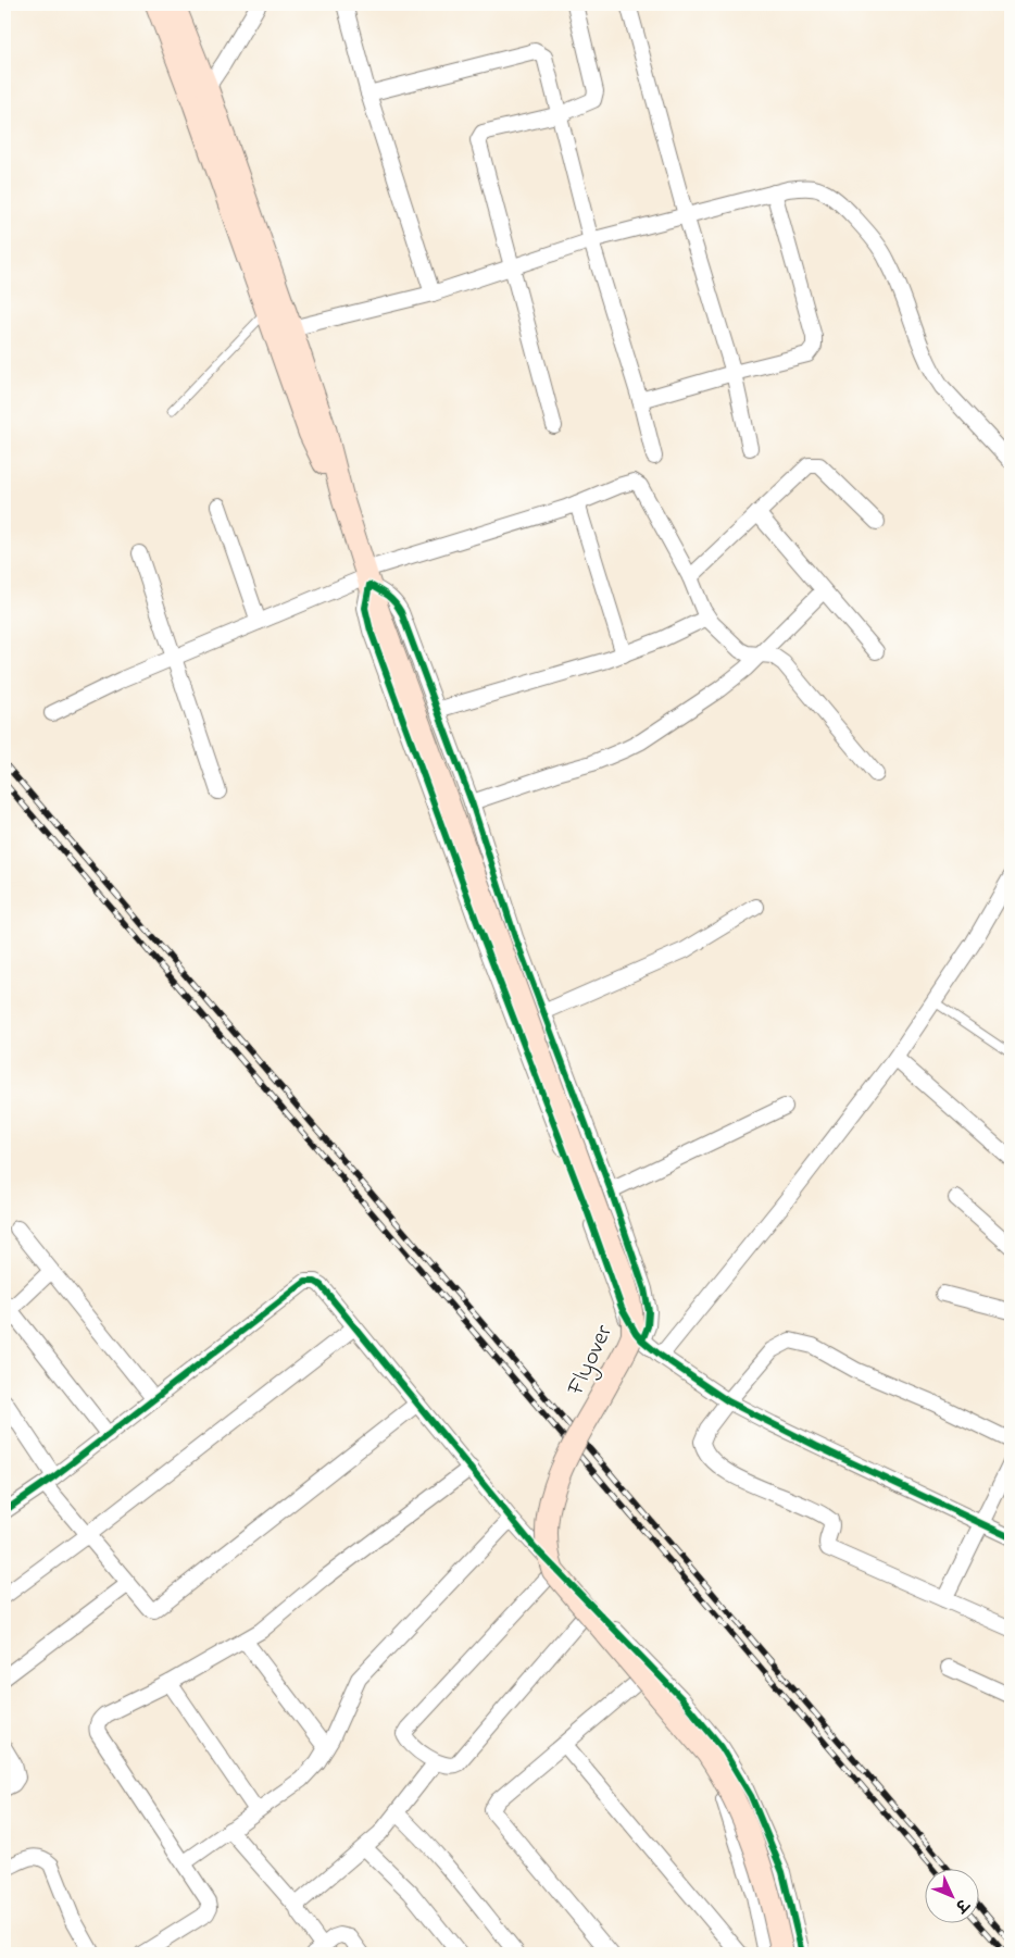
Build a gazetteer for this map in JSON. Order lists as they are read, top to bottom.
{
  "streets": {
    "main road": ["Flyover"]
  },
  "north": "bottom right"
}
